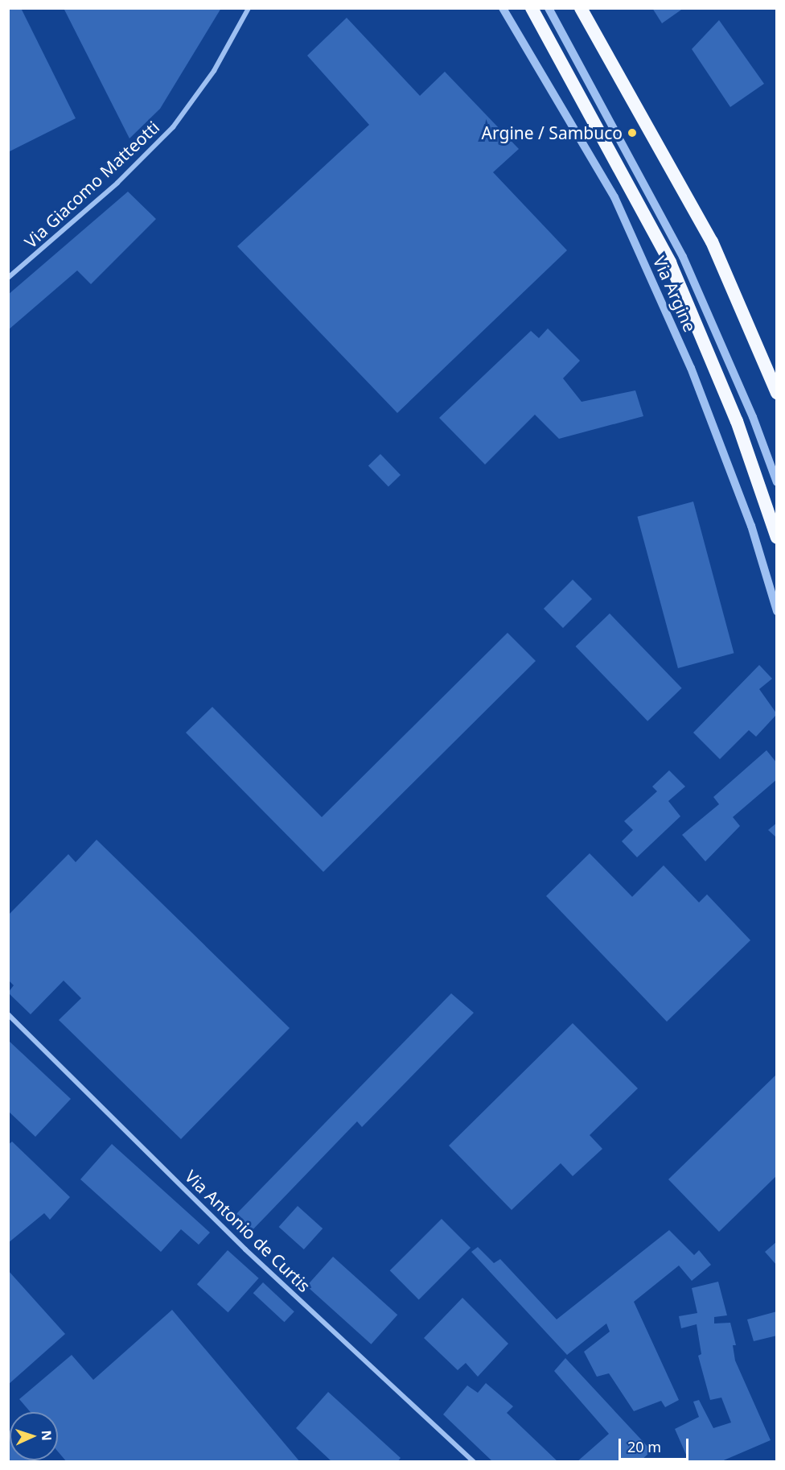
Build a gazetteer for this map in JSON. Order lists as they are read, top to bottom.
{
  "streets": {
    "street": ["Via Giacomo Matteotti", "Via Argine", "Via Antonio de Curtis"]
  },
  "places": ["Argine / Sambuco"],
  "scale_bar": "20 m",
  "north": "right"
}
